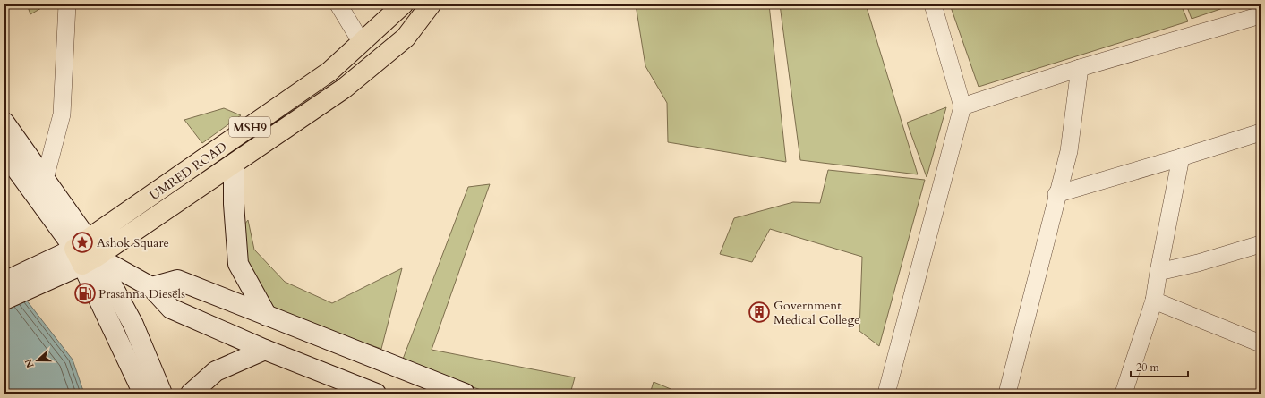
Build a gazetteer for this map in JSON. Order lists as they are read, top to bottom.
{
  "streets": {
    "main road": ["MSH9", "UMRED ROAD"]
  },
  "places": {
    "place": ["Ashok Square"],
    "fuel station": ["Prasanna Diesels"],
    "building": ["Government Medical College"]
  },
  "scale_bar": "20 m",
  "north": "left"
}
